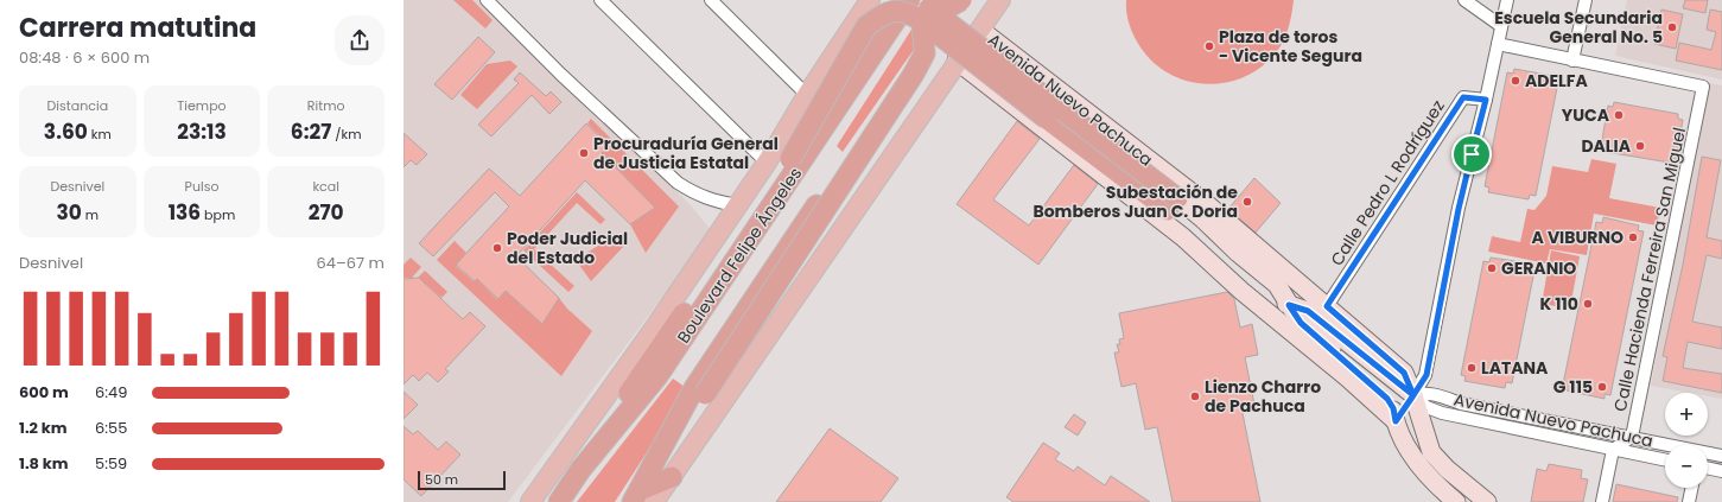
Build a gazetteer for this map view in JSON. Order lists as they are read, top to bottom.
{
  "streets": {
    "highway": ["Boulevard Felipe Ángeles"],
    "main road": ["Avenida Nuevo Pachuca"],
    "street": ["Calle Pedro L Rodríguez", "Calle Hacienda Ferreira San Miguel"]
  },
  "crossings": [
    ["Avenida Nuevo Pachuca", "Calle Pedro L Rodríguez"],
    ["Avenida Nuevo Pachuca", "Calle Hacienda Ferreira San Miguel"]
  ],
  "places": [
    "Escuela Secundaria General No. 5",
    "Plaza de toros - Vicente Segura",
    "ADELFA",
    "YUCA",
    "DALIA",
    "Procuraduría General de Justicia Estatal",
    "Subestación de Bomberos Juan C. Doria",
    "A VIBURNO",
    "Poder Judicial del Estado",
    "GERANIO",
    "K 110",
    "LATANA",
    "G 115",
    "Lienzo Charro de Pachuca"
  ],
  "scale_bar": "50 m",
  "page": {
    "heading": ["Carrera matutina", "08:48 · 6 × 600 m"],
    "stats": [
      ["Distancia", "3.60 km"],
      ["Tiempo", "23:13"],
      ["Ritmo", "6:27 /km"],
      ["Desnivel", "30 m"],
      ["Pulso", "136 bpm"],
      ["kcal", "270"]
    ],
    "chart": ["Desnivel", "64–67 m"],
    "list": [
      {
        "name": "600 m",
        "note": "6:49"
      },
      {
        "name": "1.2 km",
        "note": "6:55"
      },
      {
        "name": "1.8 km",
        "note": "5:59"
      }
    ],
    "map_buttons": ["+", "−"],
    "scale": "50 m"
  }
}
